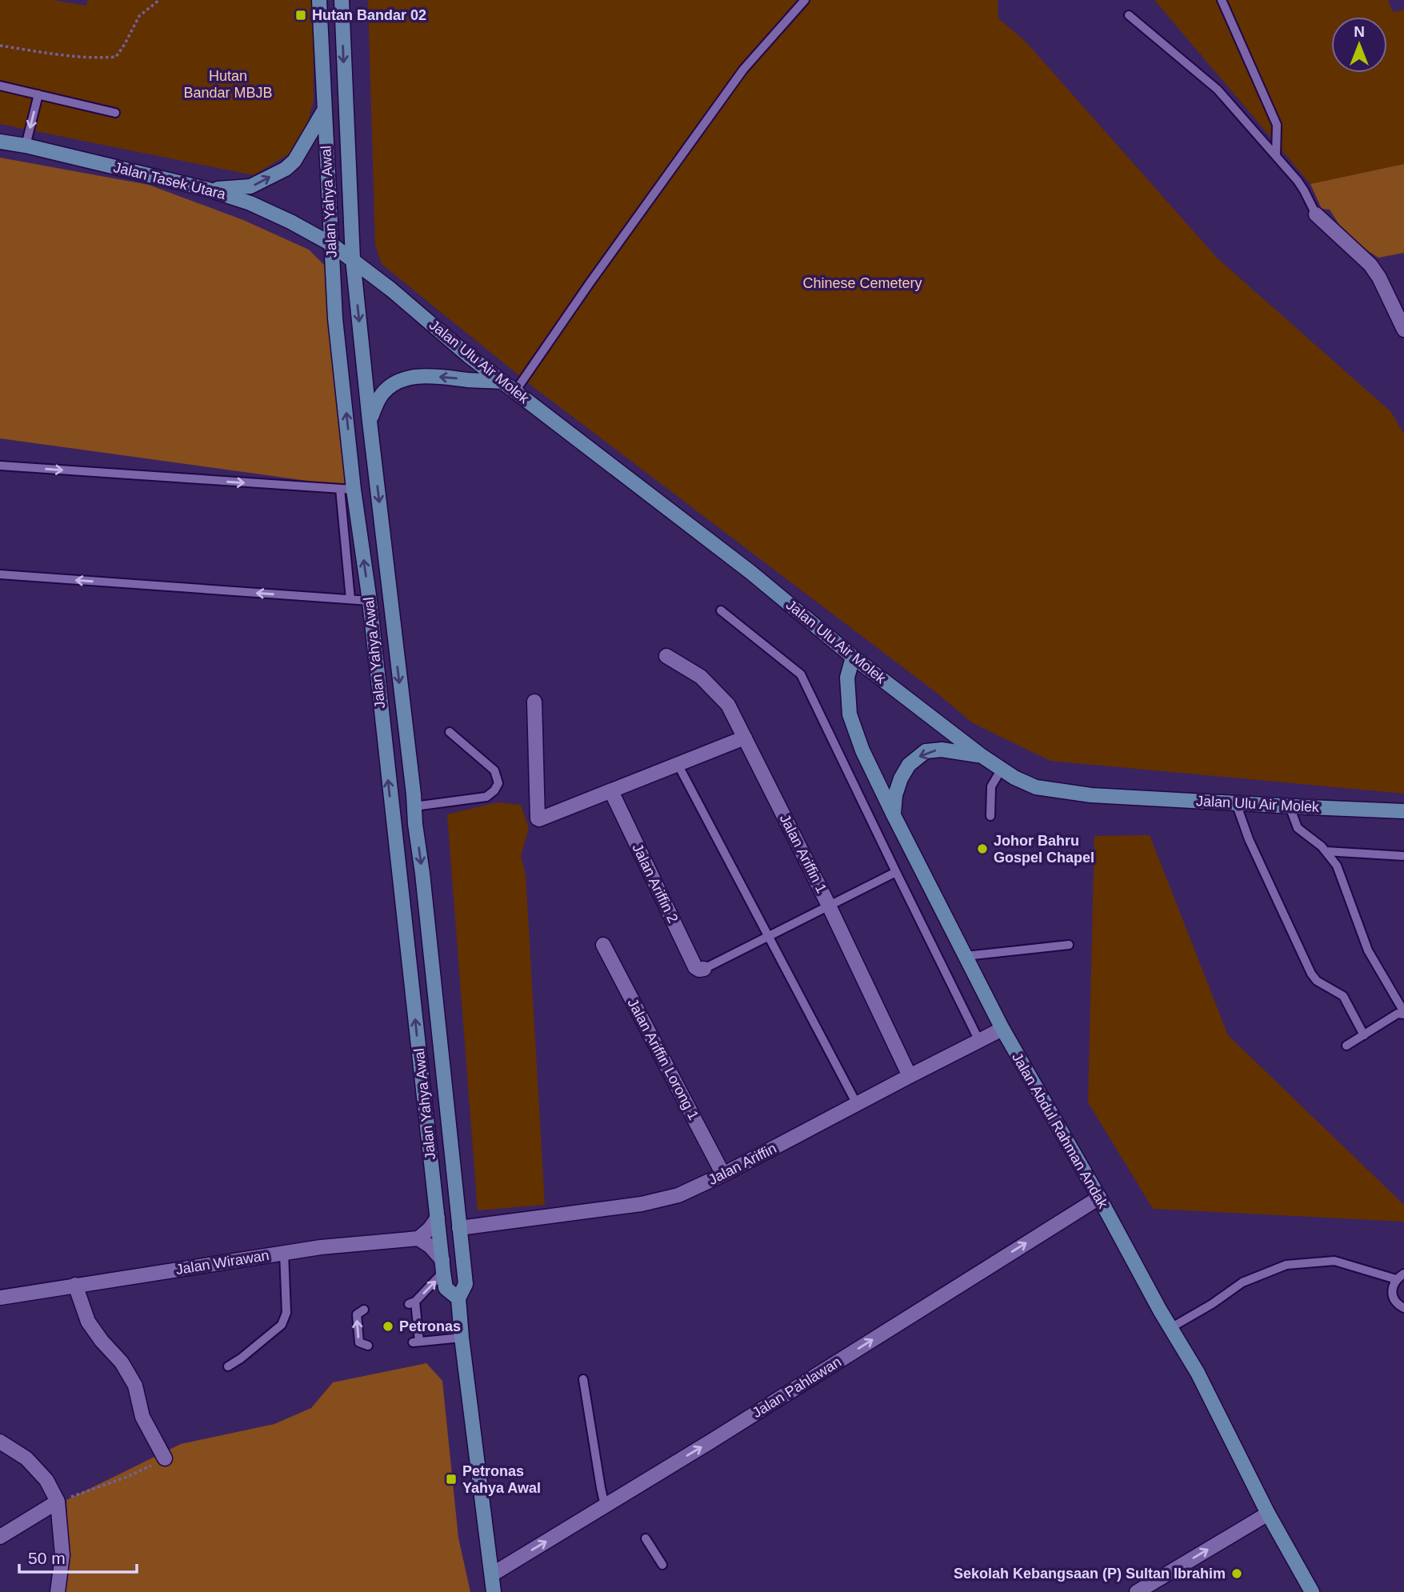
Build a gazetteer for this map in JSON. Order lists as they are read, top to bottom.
{
  "streets": {
    "main road": [
      "Jalan Tasek Utara",
      "Jalan Yahya Awal",
      "Jalan Ulu Air Molek",
      "Jalan Abdul Rahman Andak"
    ],
    "street": [
      "Jalan Ariffin 1",
      "Jalan Ariffin 2",
      "Jalan Ariffin Lorong 1",
      "Jalan Ariffin",
      "Jalan Wirawan",
      "Jalan Pahlawan"
    ]
  },
  "crossings": [
    ["Jalan Tasek Utara", "Jalan Yahya Awal"],
    ["Jalan Tasek Utara", "Jalan Ulu Air Molek"],
    ["Jalan Yahya Awal", "Jalan Ulu Air Molek"],
    ["Jalan Yahya Awal", "Jalan Ariffin"],
    ["Jalan Yahya Awal", "Jalan Pahlawan"],
    ["Jalan Ulu Air Molek", "Jalan Abdul Rahman Andak"],
    ["Jalan Ariffin 1", "Jalan Ariffin"],
    ["Jalan Ariffin Lorong 1", "Jalan Ariffin"],
    ["Jalan Abdul Rahman Andak", "Jalan Ariffin"],
    ["Jalan Abdul Rahman Andak", "Jalan Pahlawan"]
  ],
  "one_way": ["Jalan Pahlawan"],
  "parks": ["Hutan Bandar MBJB", "Chinese Cemetery"],
  "places": {
    "transit": ["Hutan Bandar 02", "Petronas Yahya Awal"],
    "other": ["Johor Bahru Gospel Chapel", "Petronas", "Sekolah Kebangsaan (P) Sultan Ibrahim"]
  },
  "scale_bar": "50 m",
  "north": "top"
}
